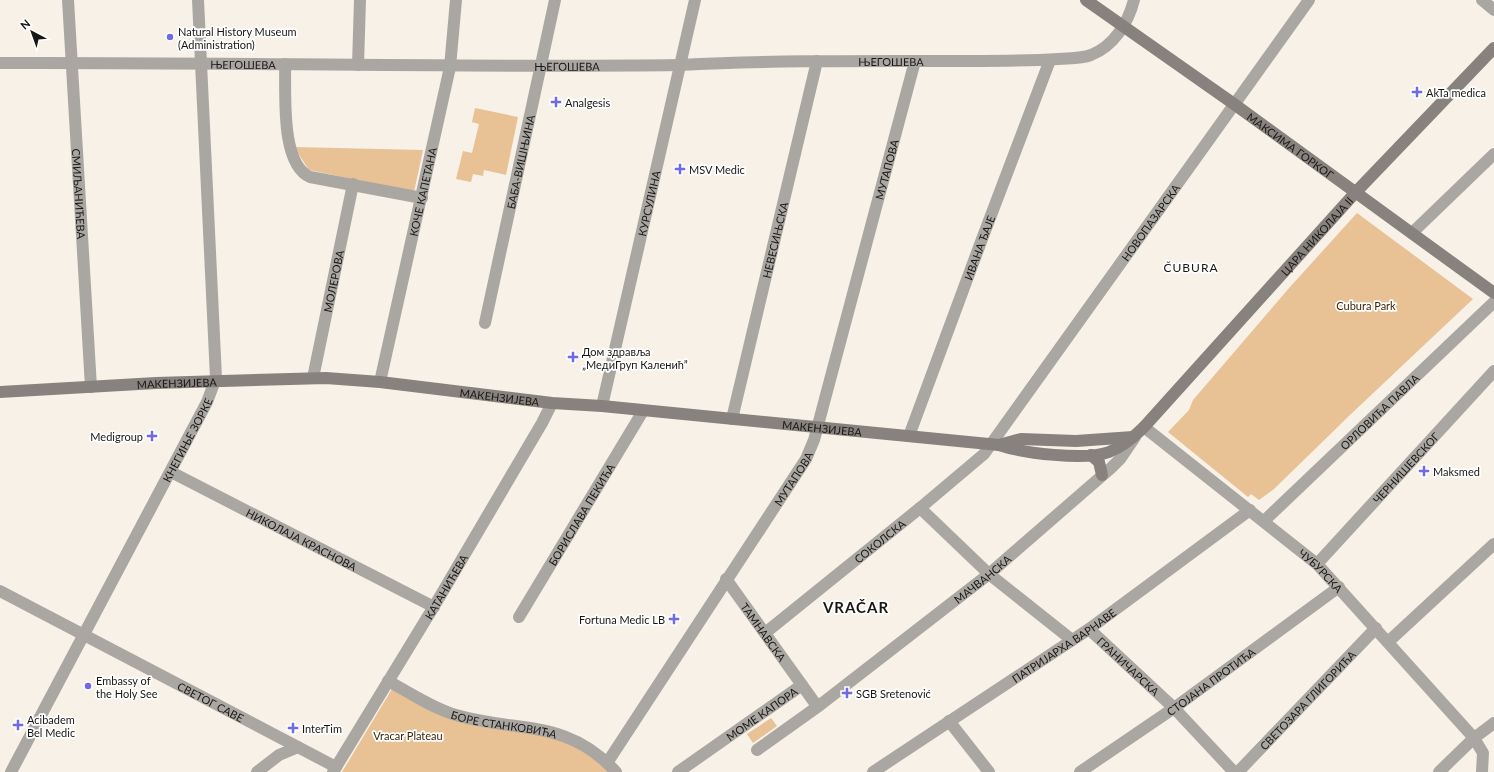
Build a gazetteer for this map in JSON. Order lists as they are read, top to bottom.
{
  "streets": {
    "main road": ["МАКСИМА ГОРКОГ", "ЦАРА НИКОЛАЈА II", "МАКЕНЗИЈЕВА"],
    "street": [
      "ЊЕГОШЕВА",
      "БАБА-ВИШЊИНА",
      "МУТАПОВА",
      "КОЧЕ КАПЕТАНА",
      "СМИЉАНИЋЕВА",
      "КУРСУЛИНА",
      "НОВОПАЗАРСКА",
      "НЕВЕСИЊСКА",
      "ИВАНА ЂАЈЕ",
      "МОЛЕРОВА",
      "ОРЛОВИЋА ПАВЛА",
      "КНЕГИЊЕ ЗОРКЕ",
      "ЧЕРНИШЕВСКОГ",
      "БОРИСЛАВА ПЕКИЋА",
      "НИКОЛАЈА КРАСНОВА",
      "СОКОЛСКА",
      "ЧУБУРСКА",
      "МАЧВАНСКА",
      "КАТАНИЋЕВА",
      "ТАМНАВСКА",
      "ПАТРИЈАРХА ВАРНАВЕ",
      "ГРАНИЧАРСКА",
      "СТОЈАНА ПРОТИЋА",
      "СВЕТОЗАРА ГЛИГОРИЋА",
      "СВЕТОГ САВЕ",
      "МОМЕ КАПОРА",
      "БОРЕ СТАНКОВИЋА"
    ]
  },
  "crossings": [
    ["ЊЕГОШЕВА", "МАКСИМА ГОРКОГ"],
    ["ЊЕГОШЕВА", "БАБА-ВИШЊИНА"],
    ["ЊЕГОШЕВА", "МУТАПОВА"],
    ["ЊЕГОШЕВА", "КОЧЕ КАПЕТАНА"],
    ["ЊЕГОШЕВА", "СМИЉАНИЋЕВА"],
    ["ЊЕГОШЕВА", "КУРСУЛИНА"],
    ["ЊЕГОШЕВА", "НЕВЕСИЊСКА"],
    ["ЊЕГОШЕВА", "ИВАНА ЂАЈЕ"],
    ["ЊЕГОШЕВА", "КНЕГИЊЕ ЗОРКЕ"],
    ["МАКСИМА ГОРКОГ", "НОВОПАЗАРСКА"],
    ["МАКСИМА ГОРКОГ", "ЦАРА НИКОЛАЈА II"],
    ["МУТАПОВА", "МАКЕНЗИЈЕВА"],
    ["МУТАПОВА", "ТАМНАВСКА"],
    ["МУТАПОВА", "БОРЕ СТАНКОВИЋА"],
    ["КОЧЕ КАПЕТАНА", "МАКЕНЗИЈЕВА"],
    ["СМИЉАНИЋЕВА", "МАКЕНЗИЈЕВА"],
    ["КУРСУЛИНА", "МАКЕНЗИЈЕВА"],
    ["НОВОПАЗАРСКА", "МАКЕНЗИЈЕВА"],
    ["НОВОПАЗАРСКА", "СОКОЛСКА"],
    ["ЦАРА НИКОЛАЈА II", "МАКЕНЗИЈЕВА"],
    ["ЦАРА НИКОЛАЈА II", "ЧУБУРСКА"],
    ["НЕВЕСИЊСКА", "МАКЕНЗИЈЕВА"],
    ["ИВАНА ЂАЈЕ", "МАКЕНЗИЈЕВА"],
    ["МОЛЕРОВА", "МАКЕНЗИЈЕВА"],
    ["МАКЕНЗИЈЕВА", "КНЕГИЊЕ ЗОРКЕ"],
    ["МАКЕНЗИЈЕВА", "БОРИСЛАВА ПЕКИЋА"],
    ["МАКЕНЗИЈЕВА", "СОКОЛСКА"],
    ["МАКЕНЗИЈЕВА", "ЧУБУРСКА"],
    ["МАКЕНЗИЈЕВА", "МАЧВАНСКА"],
    ["МАКЕНЗИЈЕВА", "КАТАНИЋЕВА"],
    ["ОРЛОВИЋА ПАВЛА", "ЧУБУРСКА"],
    ["КНЕГИЊЕ ЗОРКЕ", "НИКОЛАЈА КРАСНОВА"],
    ["КНЕГИЊЕ ЗОРКЕ", "СВЕТОГ САВЕ"],
    ["ЧЕРНИШЕВСКОГ", "ЧУБУРСКА"],
    ["НИКОЛАЈА КРАСНОВА", "КАТАНИЋЕВА"],
    ["СОКОЛСКА", "ТАМНАВСКА"],
    ["ЧУБУРСКА", "ПАТРИЈАРХА ВАРНАВЕ"],
    ["ЧУБУРСКА", "СТОЈАНА ПРОТИЋА"],
    ["ЧУБУРСКА", "СВЕТОЗАРА ГЛИГОРИЋА"],
    ["МАЧВАНСКА", "МОМЕ КАПОРА"],
    ["КАТАНИЋЕВА", "СВЕТОГ САВЕ"],
    ["КАТАНИЋЕВА", "БОРЕ СТАНКОВИЋА"],
    ["ТАМНАВСКА", "МОМЕ КАПОРА"],
    ["ПАТРИЈАРХА ВАРНАВЕ", "ГРАНИЧАРСКА"],
    ["ГРАНИЧАРСКА", "СТОЈАНА ПРОТИЋА"]
  ],
  "districts": ["ČUBURA", "VRAČAR"],
  "parks": ["Cubura Park", "Vracar Plateau"],
  "places": {
    "other": ["Natural History Museum (Administration)", "Embassy of the Holy See"],
    "health": [
      "AkTa medica",
      "Analgesis",
      "MSV Medic",
      "Дом здравља „МедиГруп Каленић”",
      "Medigroup",
      "Maksmed",
      "Fortuna Medic LB",
      "SGB Sretenović",
      "Acibadem Bel Medic",
      "InterTim"
    ]
  },
  "north": "top left"
}
